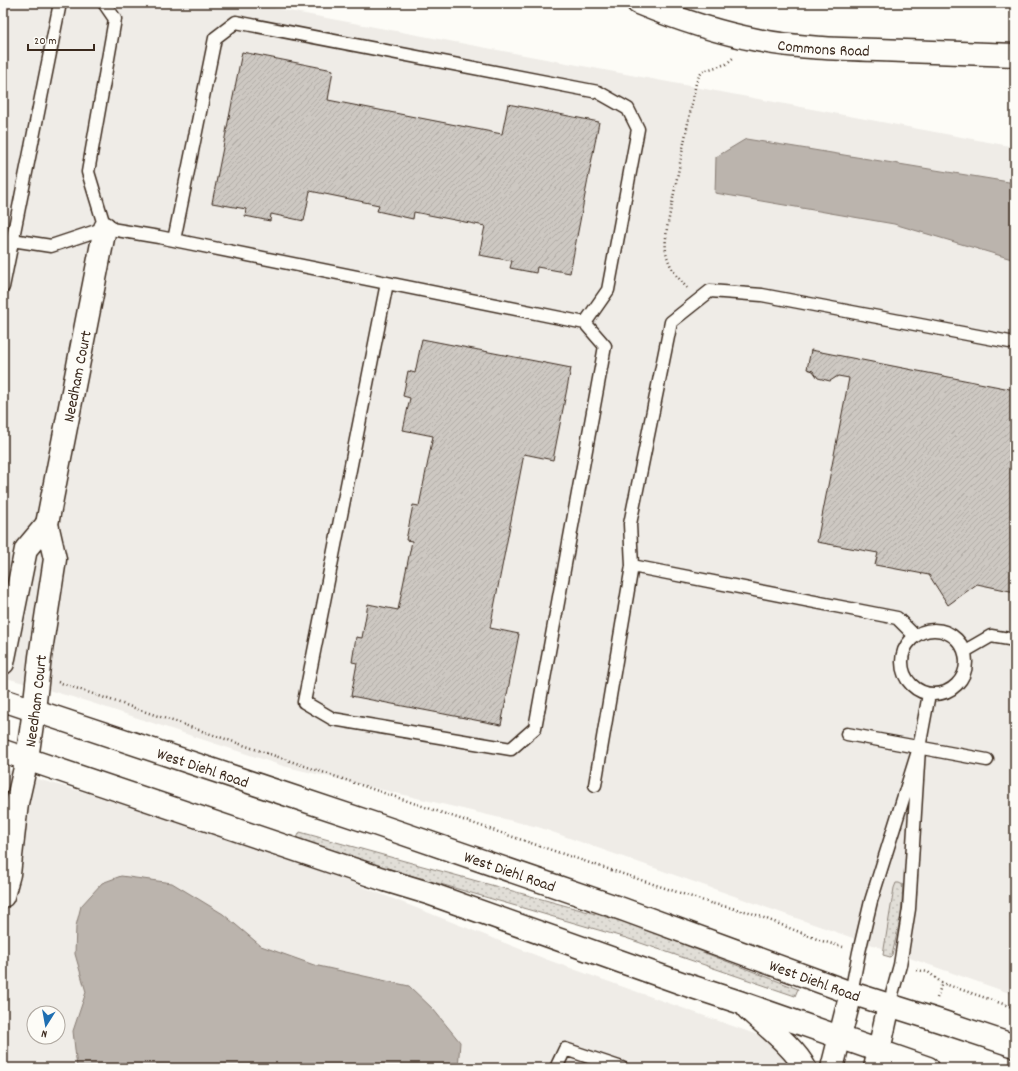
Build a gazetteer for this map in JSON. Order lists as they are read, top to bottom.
{
  "streets": {
    "street": ["Commons Road", "Needham Court", "West Diehl Road"]
  },
  "crossings": [
    ["Needham Court", "West Diehl Road"]
  ],
  "scale_bar": "20 m",
  "north": "bottom"
}
